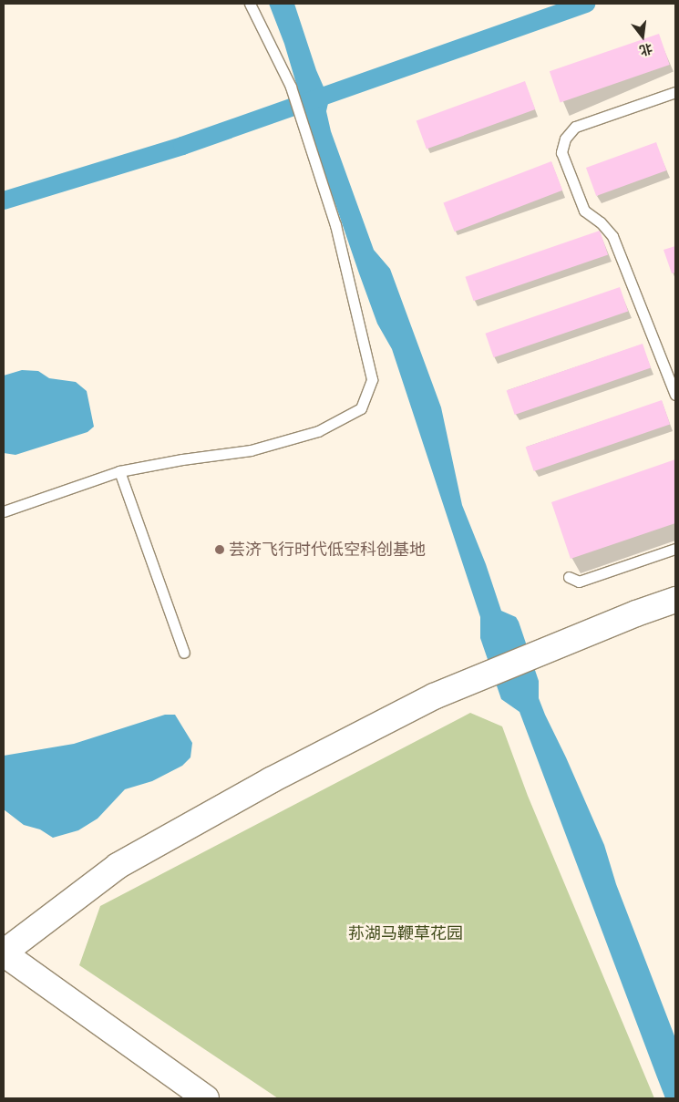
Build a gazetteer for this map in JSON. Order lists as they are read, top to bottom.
{
  "parks": ["荪湖马鞭草花园"],
  "places": ["芸济飞行时代低空科创基地"],
  "north": "bottom"
}
